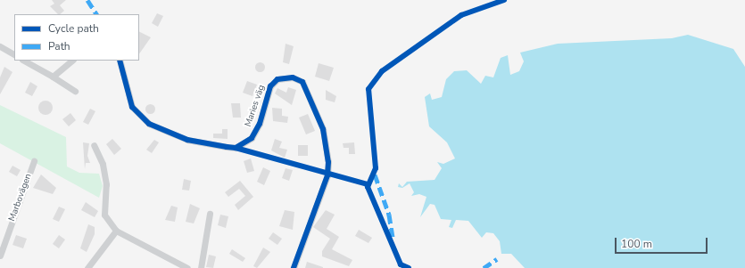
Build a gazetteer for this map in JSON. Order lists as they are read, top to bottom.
{
  "streets": {
    "street": ["Maries väg", "Marbovägen"]
  },
  "legend": ["Cycle path", "Path"],
  "scale_bar": "100 m"
}
